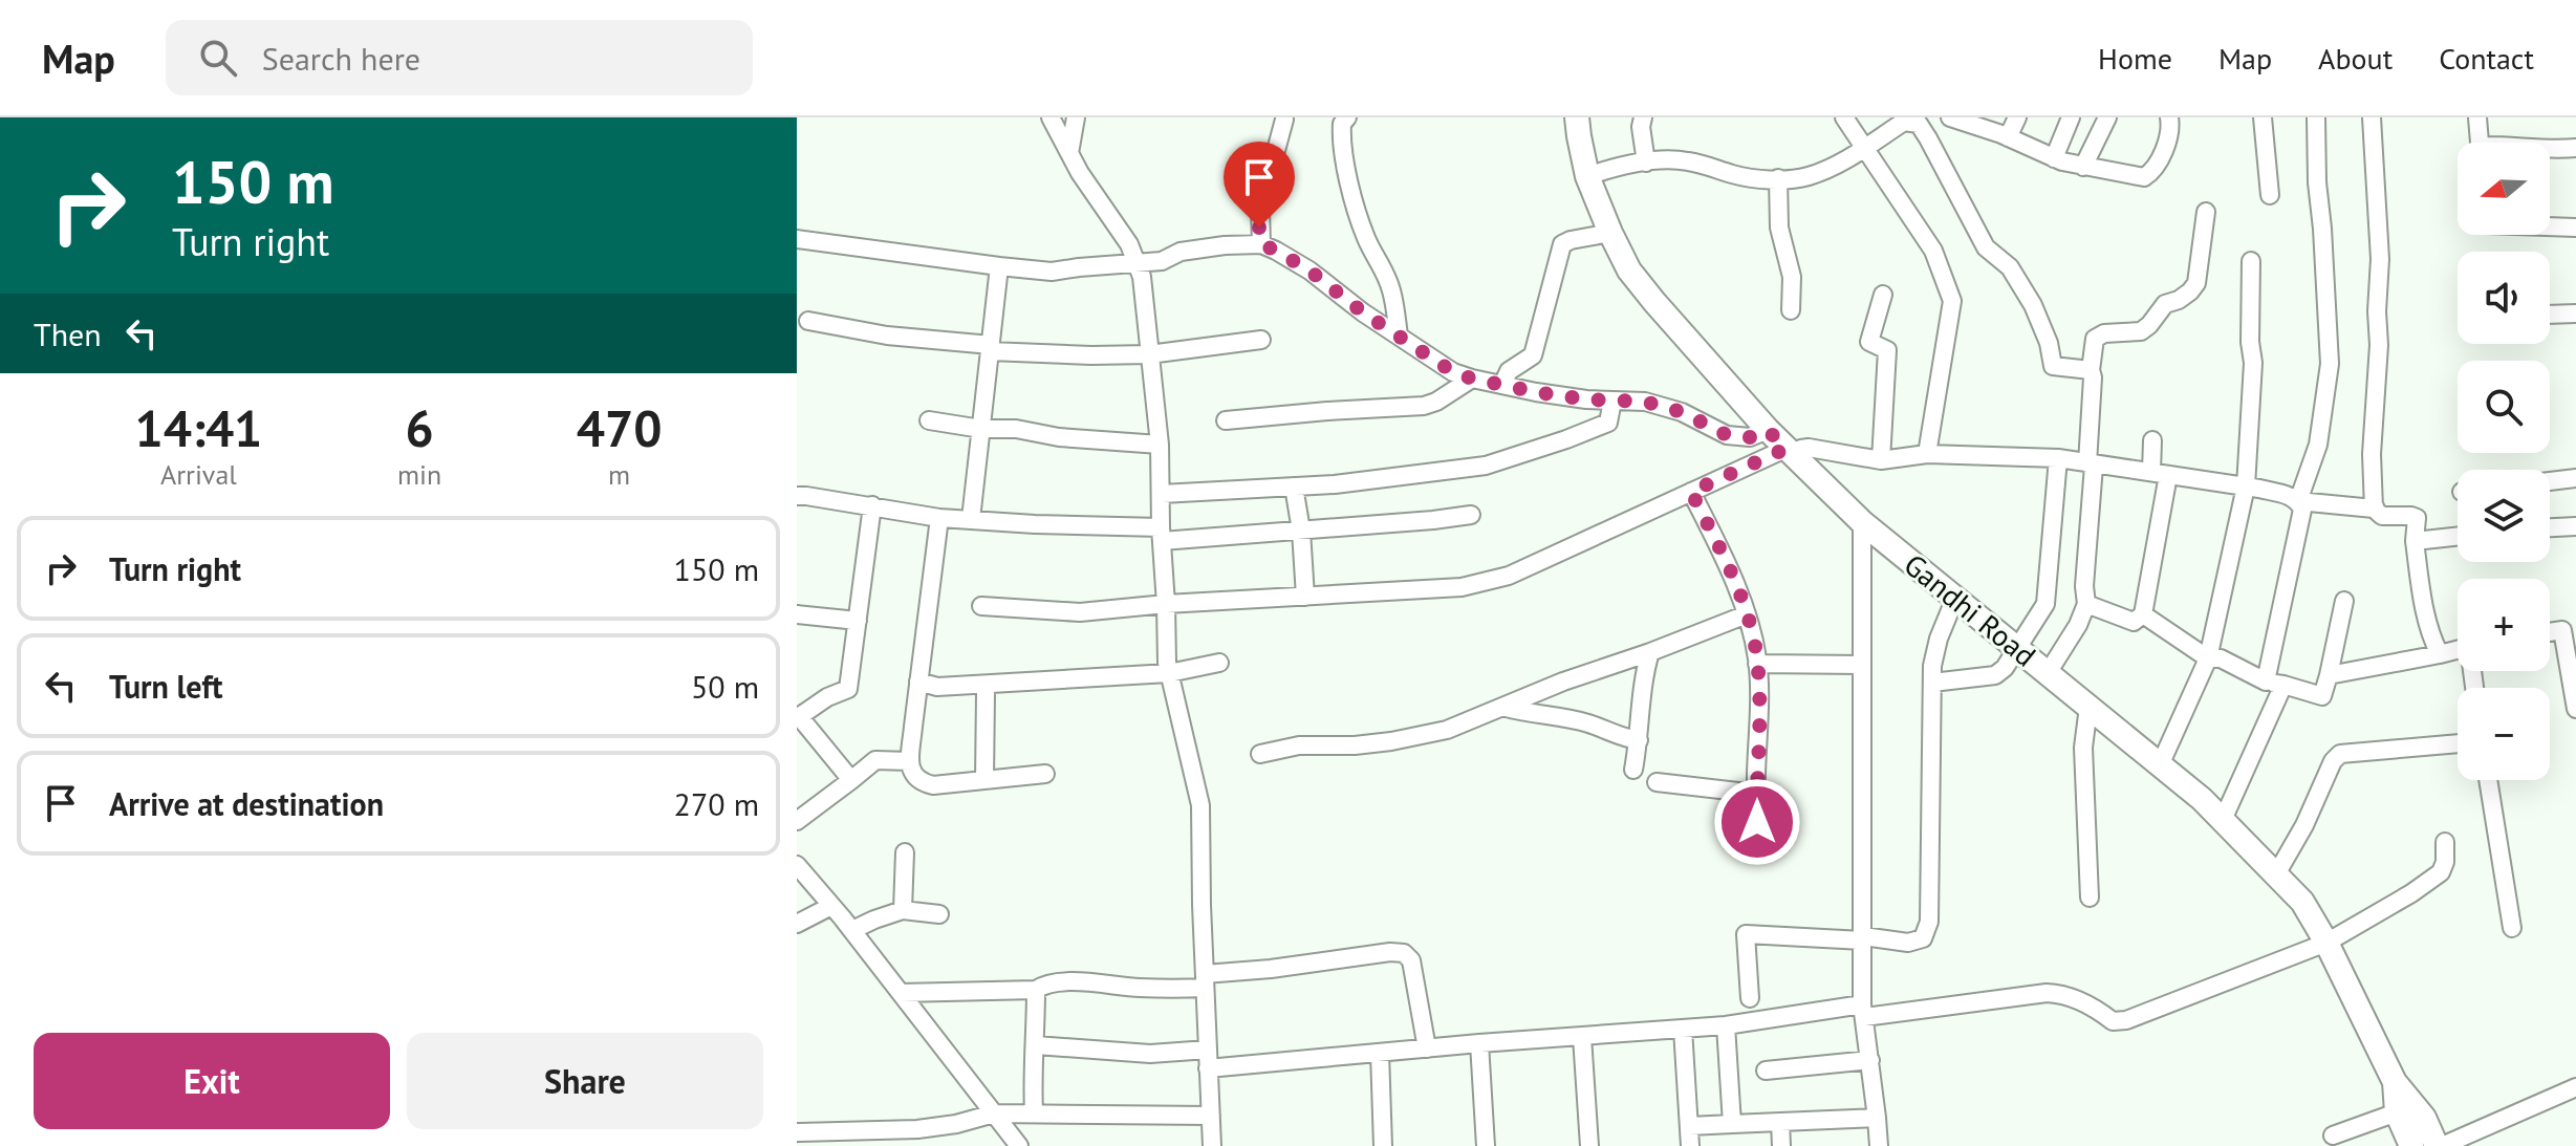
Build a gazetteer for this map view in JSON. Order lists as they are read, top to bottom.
{
  "streets": {
    "main road": ["Gandhi Road"]
  },
  "north": "left",
  "page": {
    "header": "Map",
    "search": "Search here",
    "nav": [
      "Home",
      "Map",
      "About",
      "Contact"
    ],
    "turn": ["150 m", "Turn right"],
    "map_buttons": ["+", "−"],
    "then": "Then",
    "eta": [
      "14:41",
      "Arrival",
      "6",
      "min",
      "470",
      "m"
    ],
    "list": [
      {
        "name": "Turn right",
        "value": "150 m"
      },
      {
        "name": "Turn left",
        "value": "50 m"
      },
      {
        "name": "Arrive at destination",
        "value": "270 m"
      }
    ],
    "buttons": ["Exit", "Share"]
  }
}
